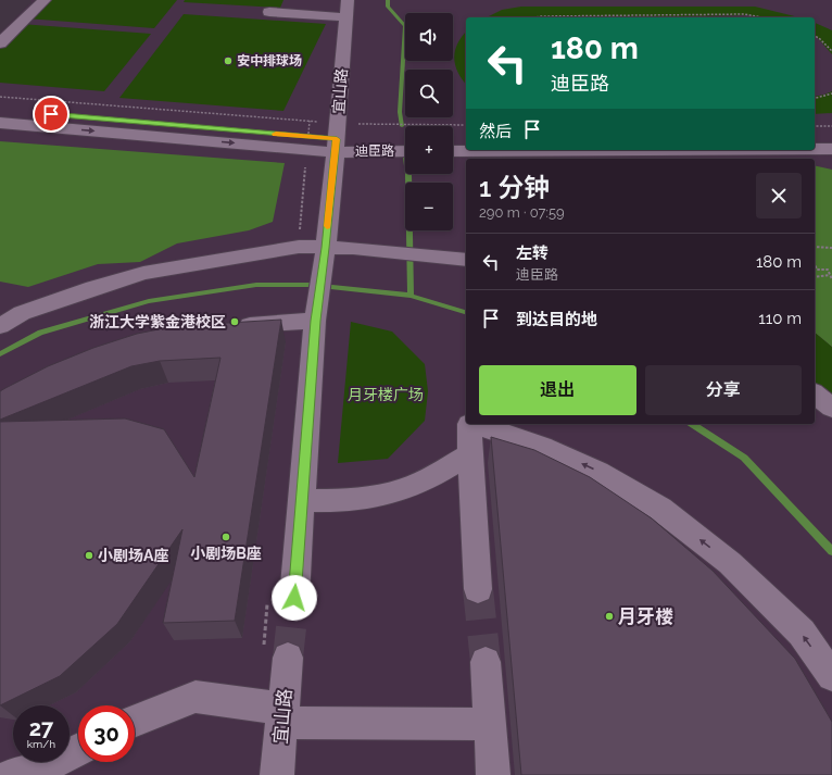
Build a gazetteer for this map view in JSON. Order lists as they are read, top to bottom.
{
  "streets": {
    "street": ["宜山路", "迪臣路"]
  },
  "crossings": [
    ["宜山路", "迪臣路"]
  ],
  "parks": ["月牙楼广场"],
  "places": [
    "安中排球场",
    "浙江大学紫金港校区",
    "小剧场B座",
    "小剧场A座",
    "月牙楼"
  ],
  "page": {
    "map_buttons": ["+", "−"],
    "turn": ["180 m", "迪臣路"],
    "then": "然后",
    "heading": ["1 分钟", "290 m · 07:59"],
    "list": [
      {
        "name": "左转",
        "note": "迪臣路",
        "value": "180 m"
      },
      {
        "name": "到达目的地",
        "value": "110 m"
      }
    ],
    "buttons": ["退出", "分享"],
    "speed": "27 km/h",
    "limit": "30"
  }
}
